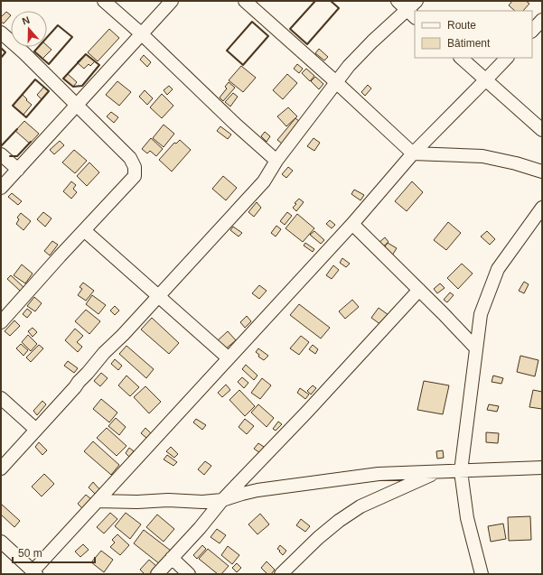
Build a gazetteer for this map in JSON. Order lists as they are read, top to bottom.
{
  "legend": ["Route", "Bâtiment"],
  "scale_bar": "50 m",
  "north": "top"
}
